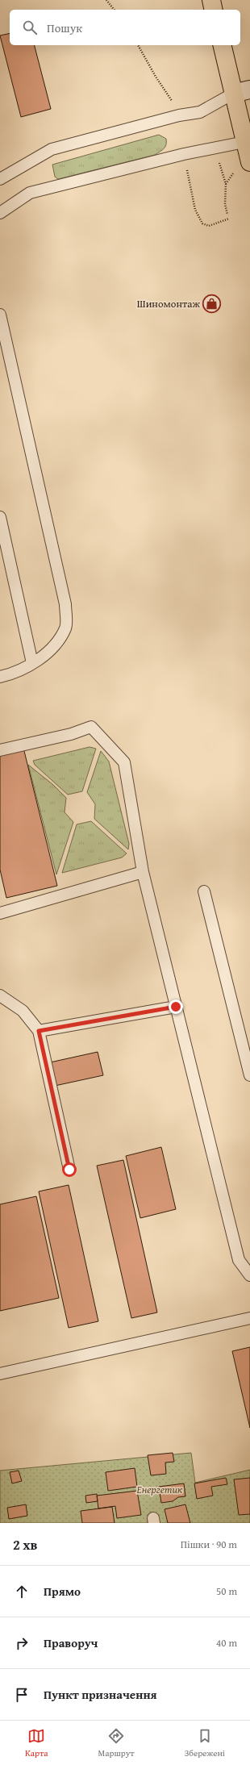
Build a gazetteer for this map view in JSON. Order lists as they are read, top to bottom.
{
  "parks": ["Енергетик"],
  "places": {
    "shop": ["Шиномонтаж"]
  },
  "page": {
    "search": "Пошук",
    "heading": ["2 хв", "Пішки · 90 m"],
    "list": [
      ["Прямо", "50 m"],
      ["Праворуч", "40 m"],
      "Пункт призначення"
    ],
    "nav": ["Карта", "Маршрут", "Збережені"]
  }
}
